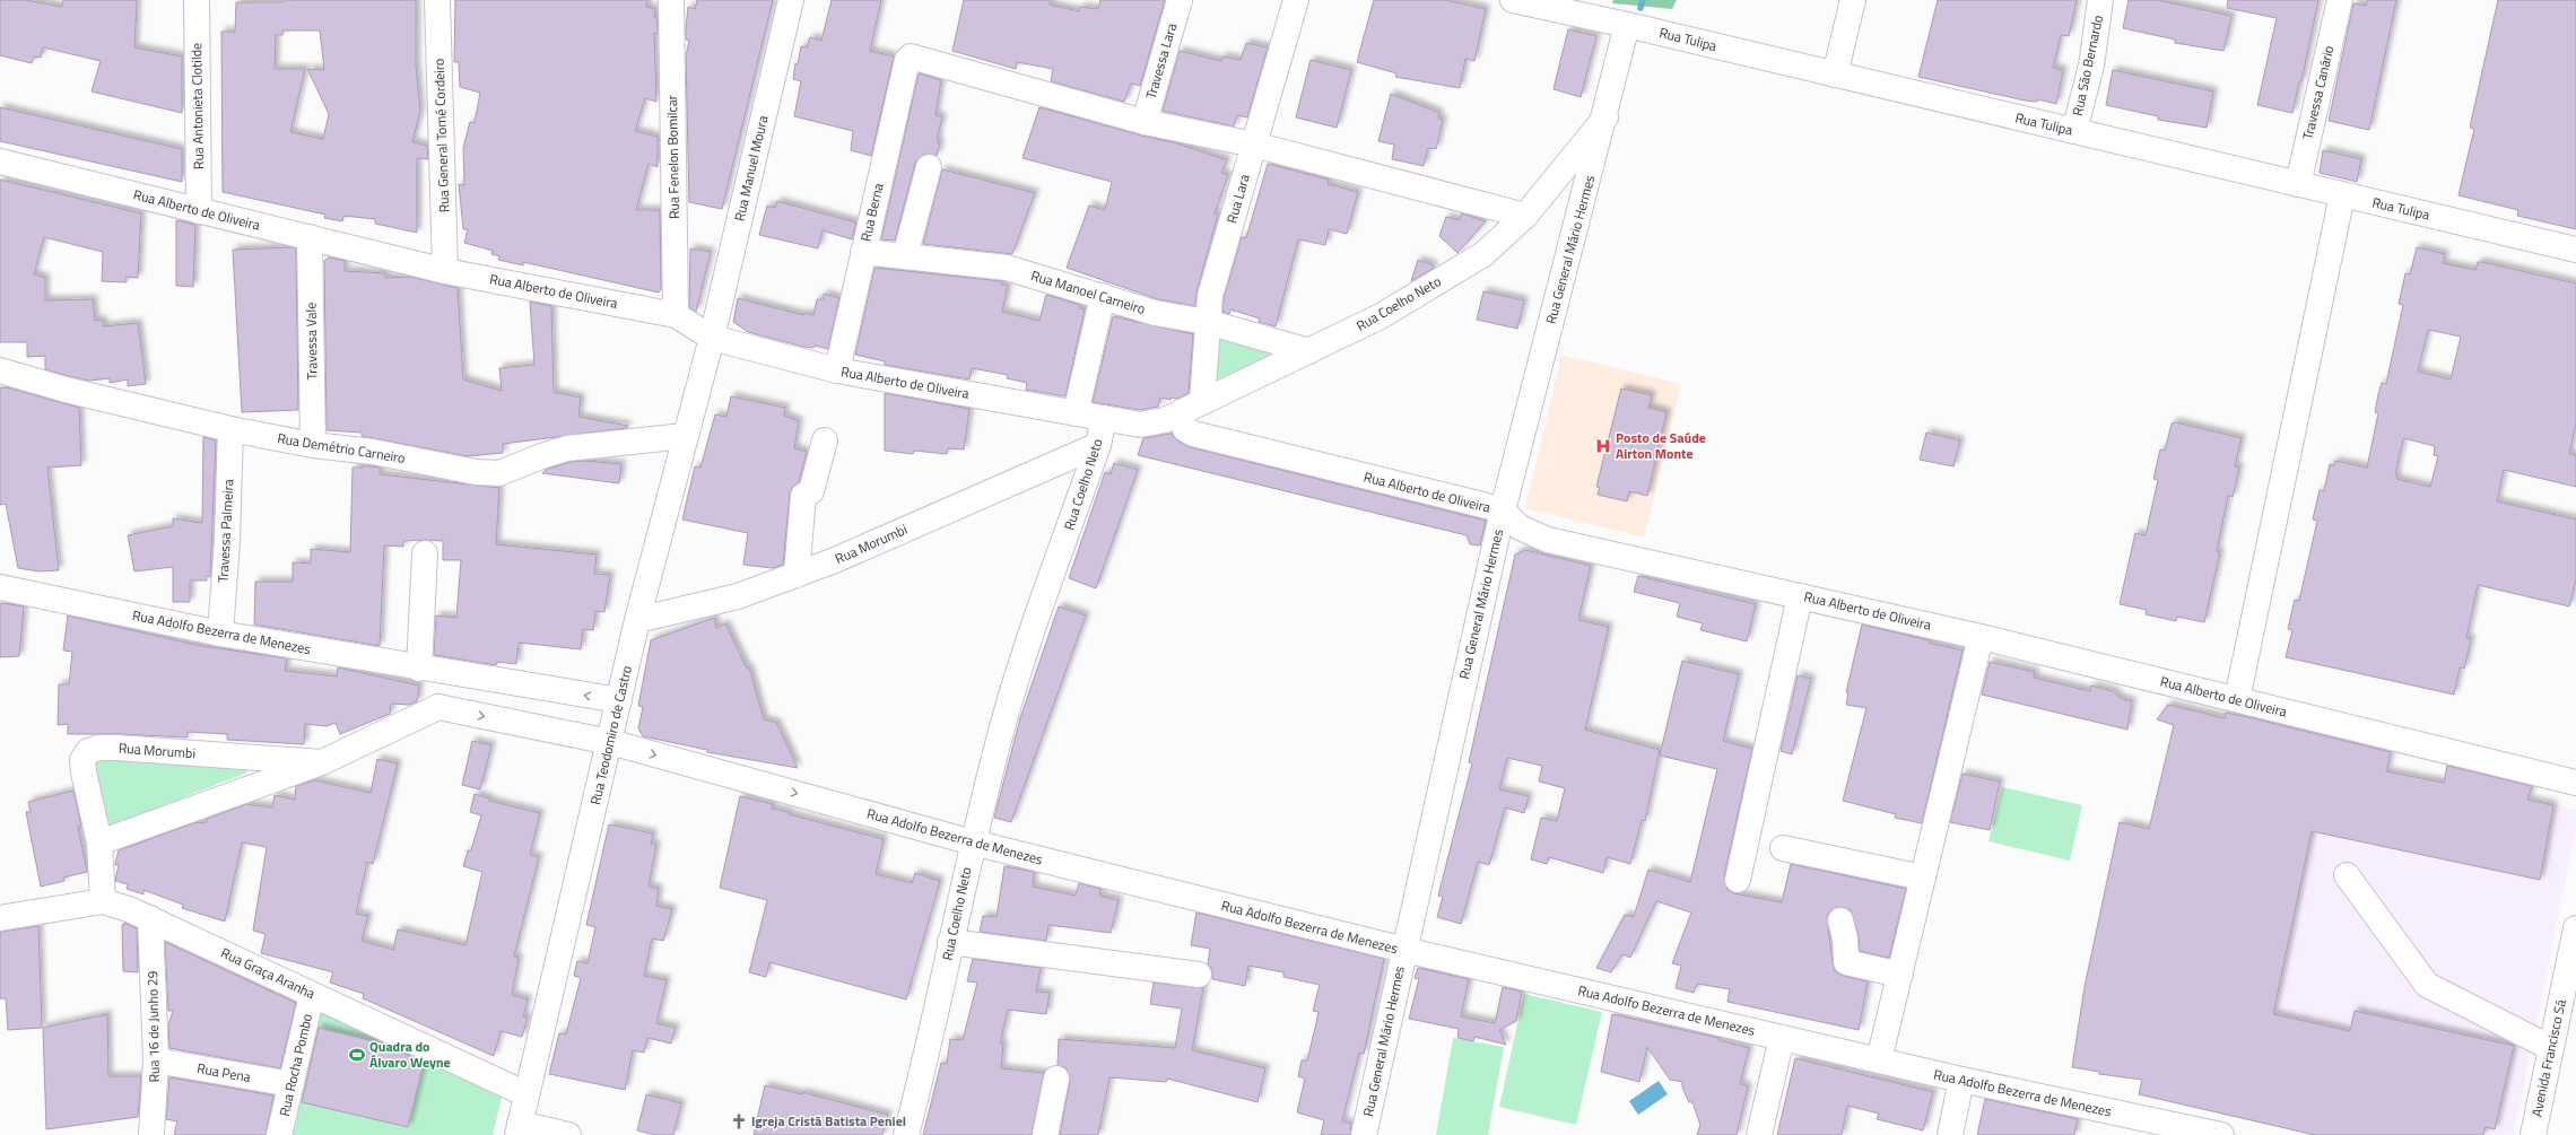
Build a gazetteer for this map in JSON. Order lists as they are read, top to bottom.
{
  "streets": {
    "street": [
      "Rua Tulipa",
      "Travessa Lara",
      "Rua São Bernardo",
      "Travessa Canário",
      "Rua Antonieta Clotilde",
      "Rua General Tomé Cordeiro",
      "Rua Fenelon Bomilcar",
      "Rua Manuel Moura",
      "Rua Lara",
      "Rua Alberto de Oliveira",
      "Rua Berna",
      "Rua General Mário Hermes",
      "Rua Manoel Carneiro",
      "Rua Coelho Neto",
      "Travessa Vale",
      "Rua Demétrio Carneiro",
      "Travessa Palmeira",
      "Rua Morumbi",
      "Rua Adolfo Bezerra de Menezes",
      "Rua Teodomiro de Castro",
      "Rua Graça Aranha",
      "Rua 16 de Junho 29",
      "Avenida Francisco Sá",
      "Rua Rocha Pombo",
      "Rua Pena"
    ]
  },
  "crossings": [
    ["Rua Tulipa", "Rua São Bernardo"],
    ["Rua Tulipa", "Travessa Canário"],
    ["Rua Tulipa", "Rua General Mário Hermes"],
    ["Travessa Lara", "Rua Berna"],
    ["Rua Antonieta Clotilde", "Rua Alberto de Oliveira"],
    ["Rua General Tomé Cordeiro", "Rua Alberto de Oliveira"],
    ["Rua Fenelon Bomilcar", "Rua Alberto de Oliveira"],
    ["Rua Manuel Moura", "Rua Alberto de Oliveira"],
    ["Rua Manuel Moura", "Rua Teodomiro de Castro"],
    ["Rua Lara", "Rua Alberto de Oliveira"],
    ["Rua Lara", "Rua Manoel Carneiro"],
    ["Rua Lara", "Rua Coelho Neto"],
    ["Rua Alberto de Oliveira", "Rua Berna"],
    ["Rua Alberto de Oliveira", "Rua General Mário Hermes"],
    ["Rua Alberto de Oliveira", "Rua Coelho Neto"],
    ["Rua Alberto de Oliveira", "Travessa Vale"],
    ["Rua Alberto de Oliveira", "Rua Teodomiro de Castro"],
    ["Rua Berna", "Rua Manoel Carneiro"],
    ["Rua General Mário Hermes", "Rua Coelho Neto"],
    ["Rua General Mário Hermes", "Rua Adolfo Bezerra de Menezes"],
    ["Rua Manoel Carneiro", "Rua Coelho Neto"],
    ["Rua Coelho Neto", "Rua Morumbi"],
    ["Rua Coelho Neto", "Rua Adolfo Bezerra de Menezes"],
    ["Travessa Vale", "Rua Demétrio Carneiro"],
    ["Rua Demétrio Carneiro", "Travessa Palmeira"],
    ["Rua Demétrio Carneiro", "Rua Teodomiro de Castro"],
    ["Travessa Palmeira", "Rua Adolfo Bezerra de Menezes"],
    ["Rua Morumbi", "Rua Adolfo Bezerra de Menezes"],
    ["Rua Morumbi", "Rua Teodomiro de Castro"],
    ["Rua Morumbi", "Rua Graça Aranha"],
    ["Rua Adolfo Bezerra de Menezes", "Rua Teodomiro de Castro"],
    ["Rua Teodomiro de Castro", "Rua Graça Aranha"],
    ["Rua Graça Aranha", "Rua 16 de Junho 29"],
    ["Rua Graça Aranha", "Rua Rocha Pombo"],
    ["Rua 16 de Junho 29", "Rua Pena"],
    ["Rua Rocha Pombo", "Rua Pena"]
  ],
  "places": {
    "hospital": ["Posto de Saúde Airton Monte"],
    "sports": ["Quadra do Álvaro Weyne"],
    "church": ["Igreja Cristã Batista Peniel"]
  }
}
